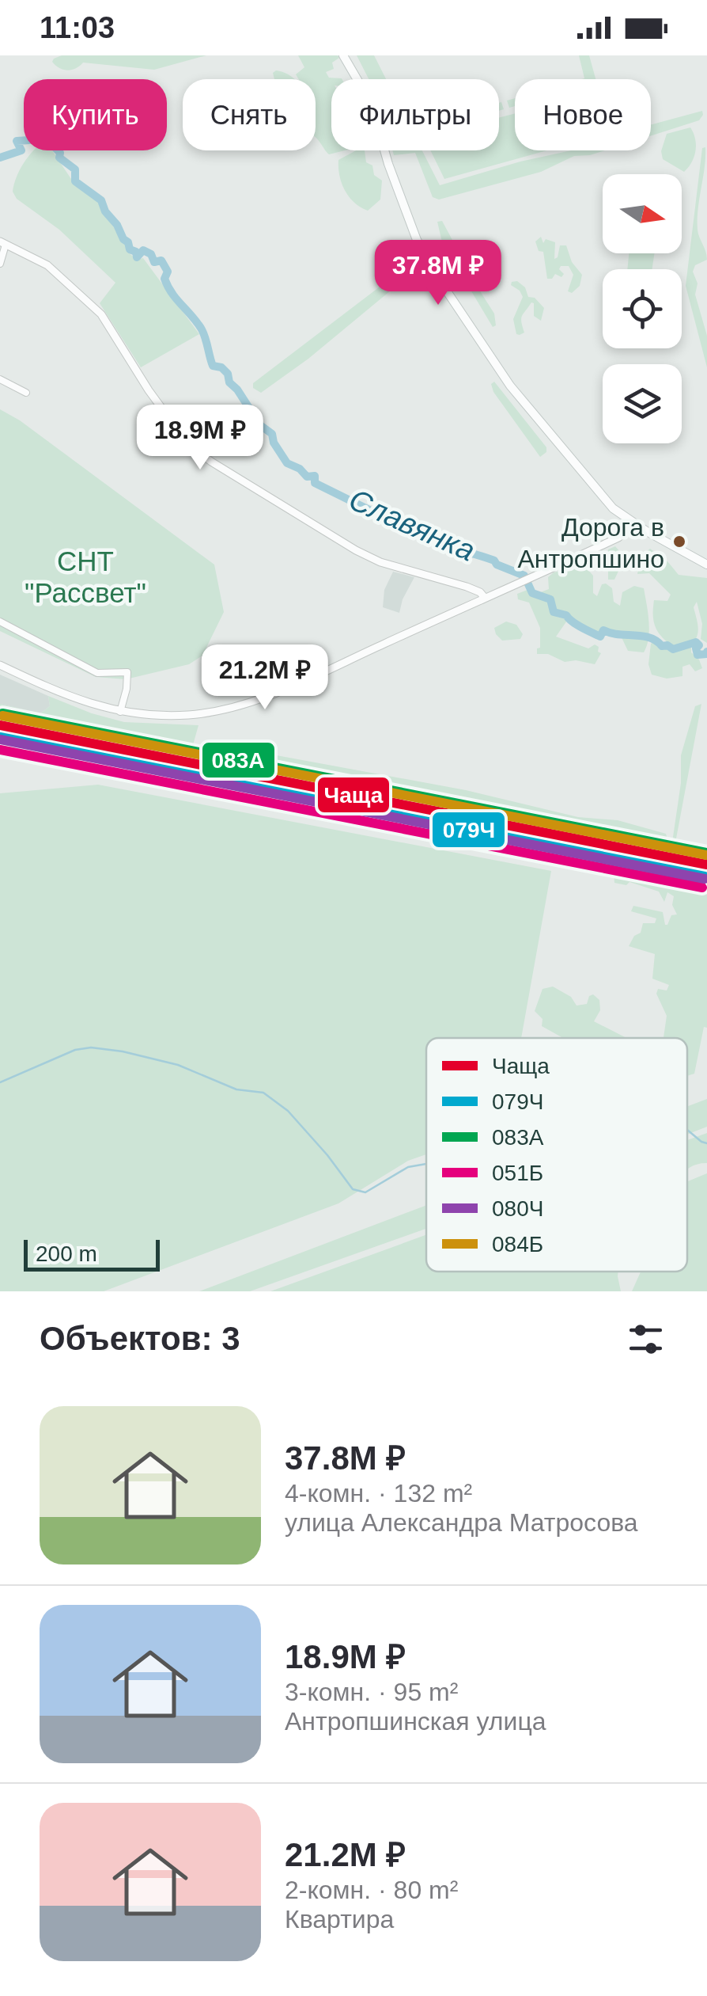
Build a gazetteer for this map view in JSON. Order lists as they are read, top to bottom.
{
  "water": ["Славянка"],
  "parks": ["СНТ \"Рассвет\""],
  "places": ["Дорога в Антропшино"],
  "lines": [
    "transit line 083А",
    "transit line 084Б",
    "transit line Чаща",
    "transit line 079Ч",
    "transit line 080Ч",
    "transit line 051Б"
  ],
  "legend": [
    "Чаща",
    "079Ч",
    "083А",
    "051Б",
    "080Ч",
    "084Б"
  ],
  "scale_bar": "200 m",
  "north": "right",
  "page": {
    "status": "11:03",
    "chip": [
      "Купить",
      "Снять",
      "Фильтры",
      "Новое"
    ],
    "price": ["37.8M ₽", "18.9M ₽", "21.2M ₽"],
    "scale": "200 m",
    "heading": "Объектов: 3",
    "list": [
      {
        "name": "37.8M ₽",
        "note": "4-комн. · 132 m² · улица Александра Матросова"
      },
      {
        "name": "18.9M ₽",
        "note": "3-комн. · 95 m² · Антропшинская улица"
      },
      {
        "name": "21.2M ₽",
        "note": "2-комн. · 80 m² · Квартира"
      }
    ]
  }
}
